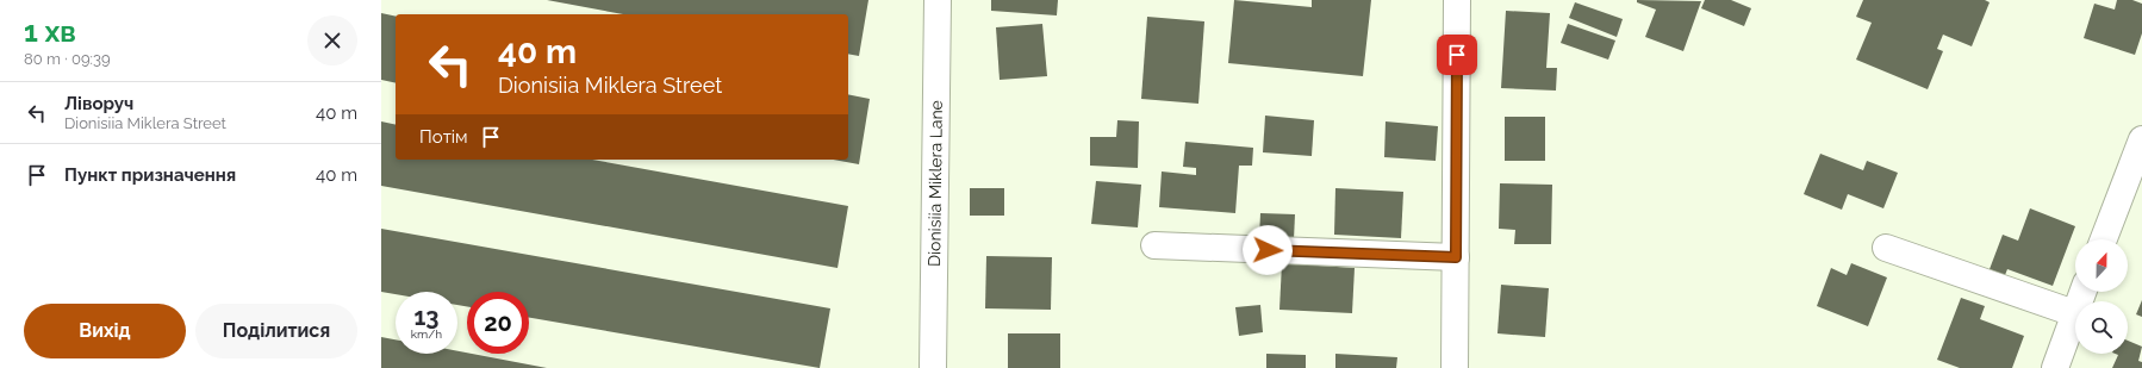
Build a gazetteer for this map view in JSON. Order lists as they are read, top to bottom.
{
  "streets": {
    "street": ["Dionisiia Miklera Lane"]
  },
  "north": "top",
  "page": {
    "heading": ["1 хв", "80 m · 09:39"],
    "turn": ["40 m", "Dionisiia Miklera Street"],
    "list": [
      {
        "name": "Ліворуч",
        "note": "Dionisiia Miklera Street",
        "value": "40 m"
      },
      {
        "name": "Пункт призначення",
        "value": "40 m"
      }
    ],
    "then": "Потім",
    "speed": "13 km/h",
    "limit": "20",
    "buttons": ["Вихід", "Поділитися"]
  }
}
